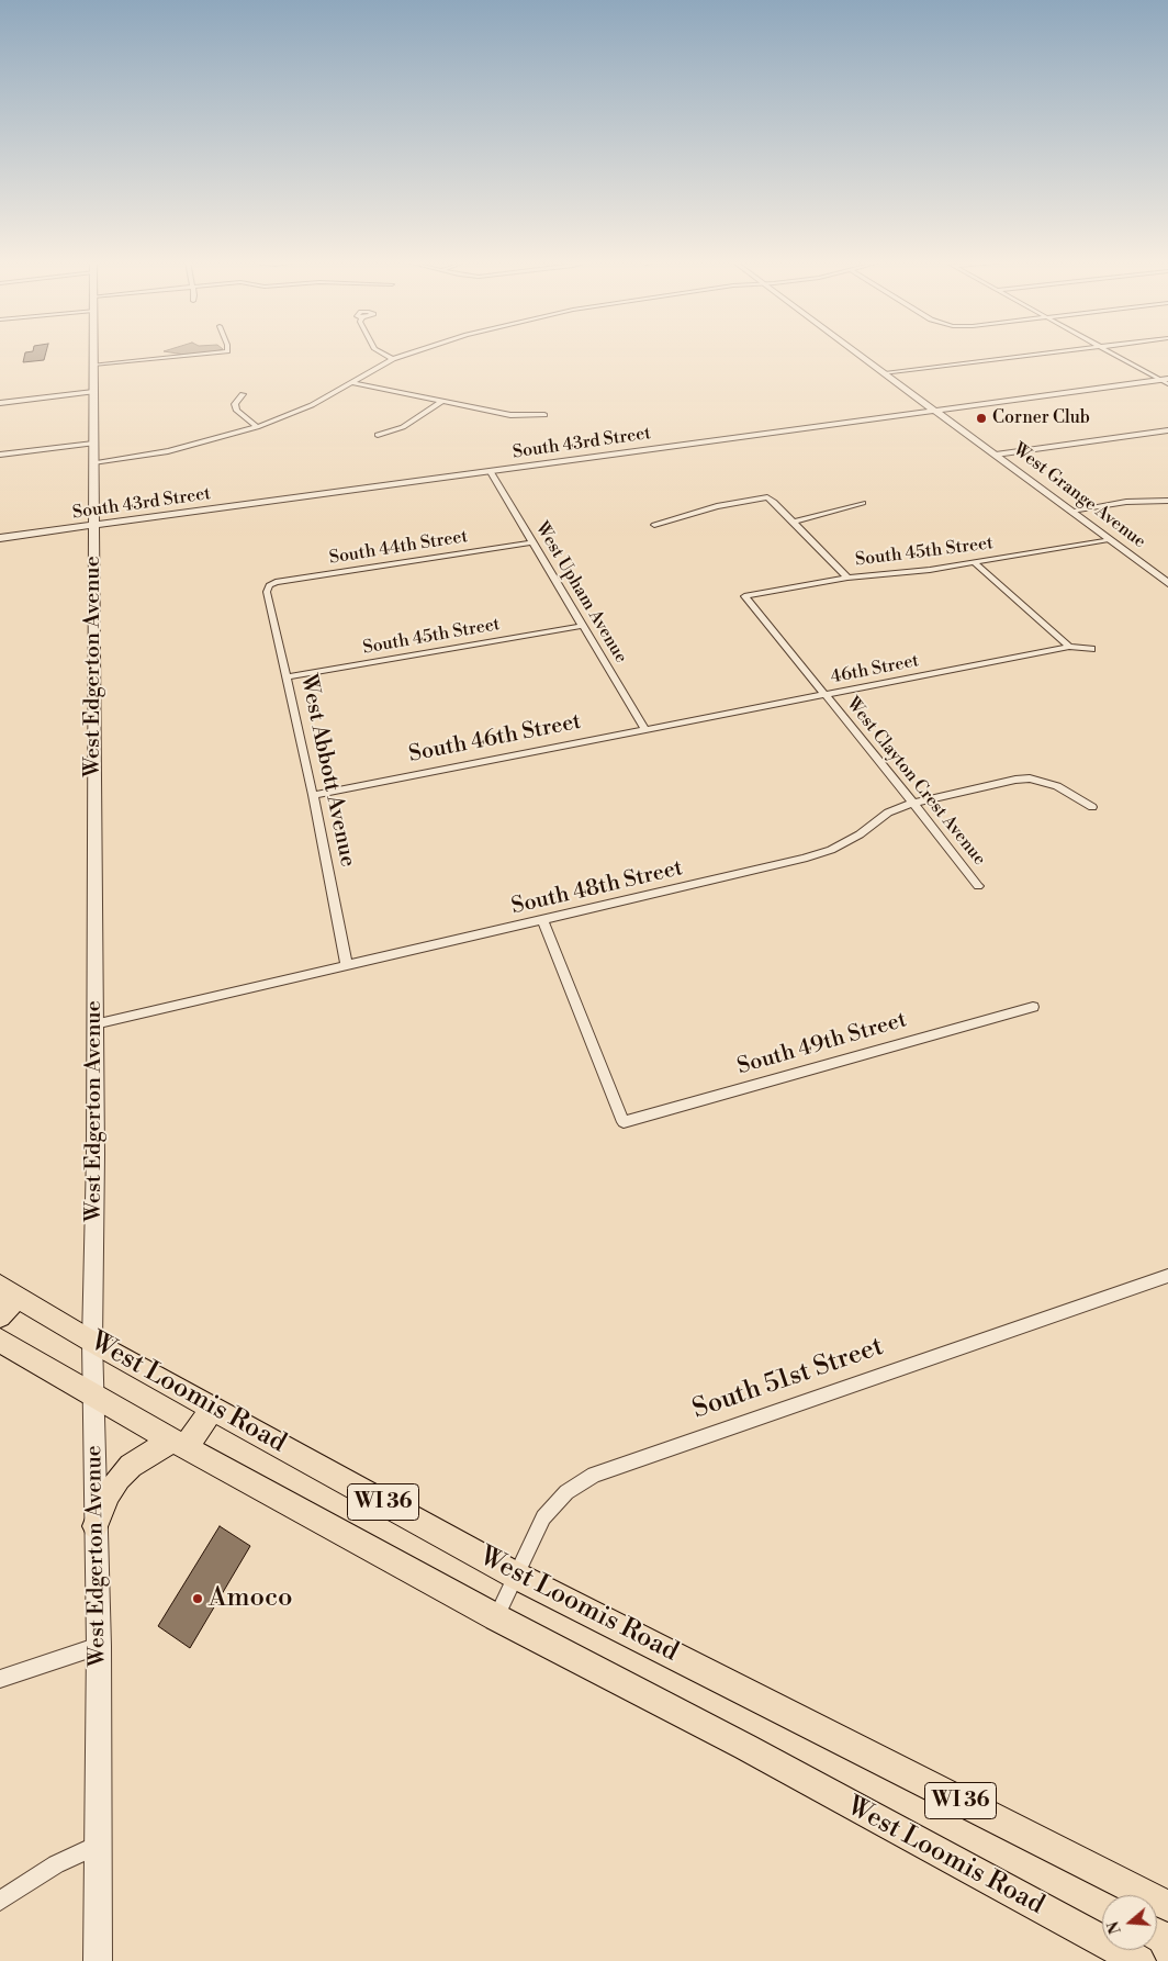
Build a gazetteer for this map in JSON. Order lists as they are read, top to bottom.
{
  "streets": {
    "main road": ["West Loomis Road", "WI 36"],
    "street": [
      "South 43rd Street",
      "West Grange Avenue",
      "South 44th Street",
      "South 45th Street",
      "West Upham Avenue",
      "West Edgerton Avenue",
      "46th Street",
      "South 46th Street",
      "West Abbott Avenue",
      "West Clayton Crest Avenue",
      "South 48th Street",
      "South 49th Street",
      "South 51st Street"
    ]
  },
  "crossings": [
    ["South 43rd Street", "West Grange Avenue"],
    ["South 43rd Street", "West Upham Avenue"],
    ["South 43rd Street", "West Edgerton Avenue"],
    ["West Grange Avenue", "South 45th Street"],
    ["South 44th Street", "West Upham Avenue"],
    ["South 44th Street", "West Abbott Avenue"],
    ["South 45th Street", "West Upham Avenue"],
    ["South 45th Street", "West Abbott Avenue"],
    ["South 45th Street", "West Clayton Crest Avenue"],
    ["West Upham Avenue", "South 46th Street"],
    ["West Edgerton Avenue", "South 48th Street"],
    ["West Edgerton Avenue", "West Loomis Road"],
    ["46th Street", "South 46th Street"],
    ["46th Street", "West Clayton Crest Avenue"],
    ["South 46th Street", "West Abbott Avenue"],
    ["West Abbott Avenue", "South 48th Street"],
    ["West Clayton Crest Avenue", "South 48th Street"],
    ["South 48th Street", "South 49th Street"],
    ["South 51st Street", "West Loomis Road"]
  ],
  "places": ["Corner Club", "Amoco"],
  "north": "left"
}
